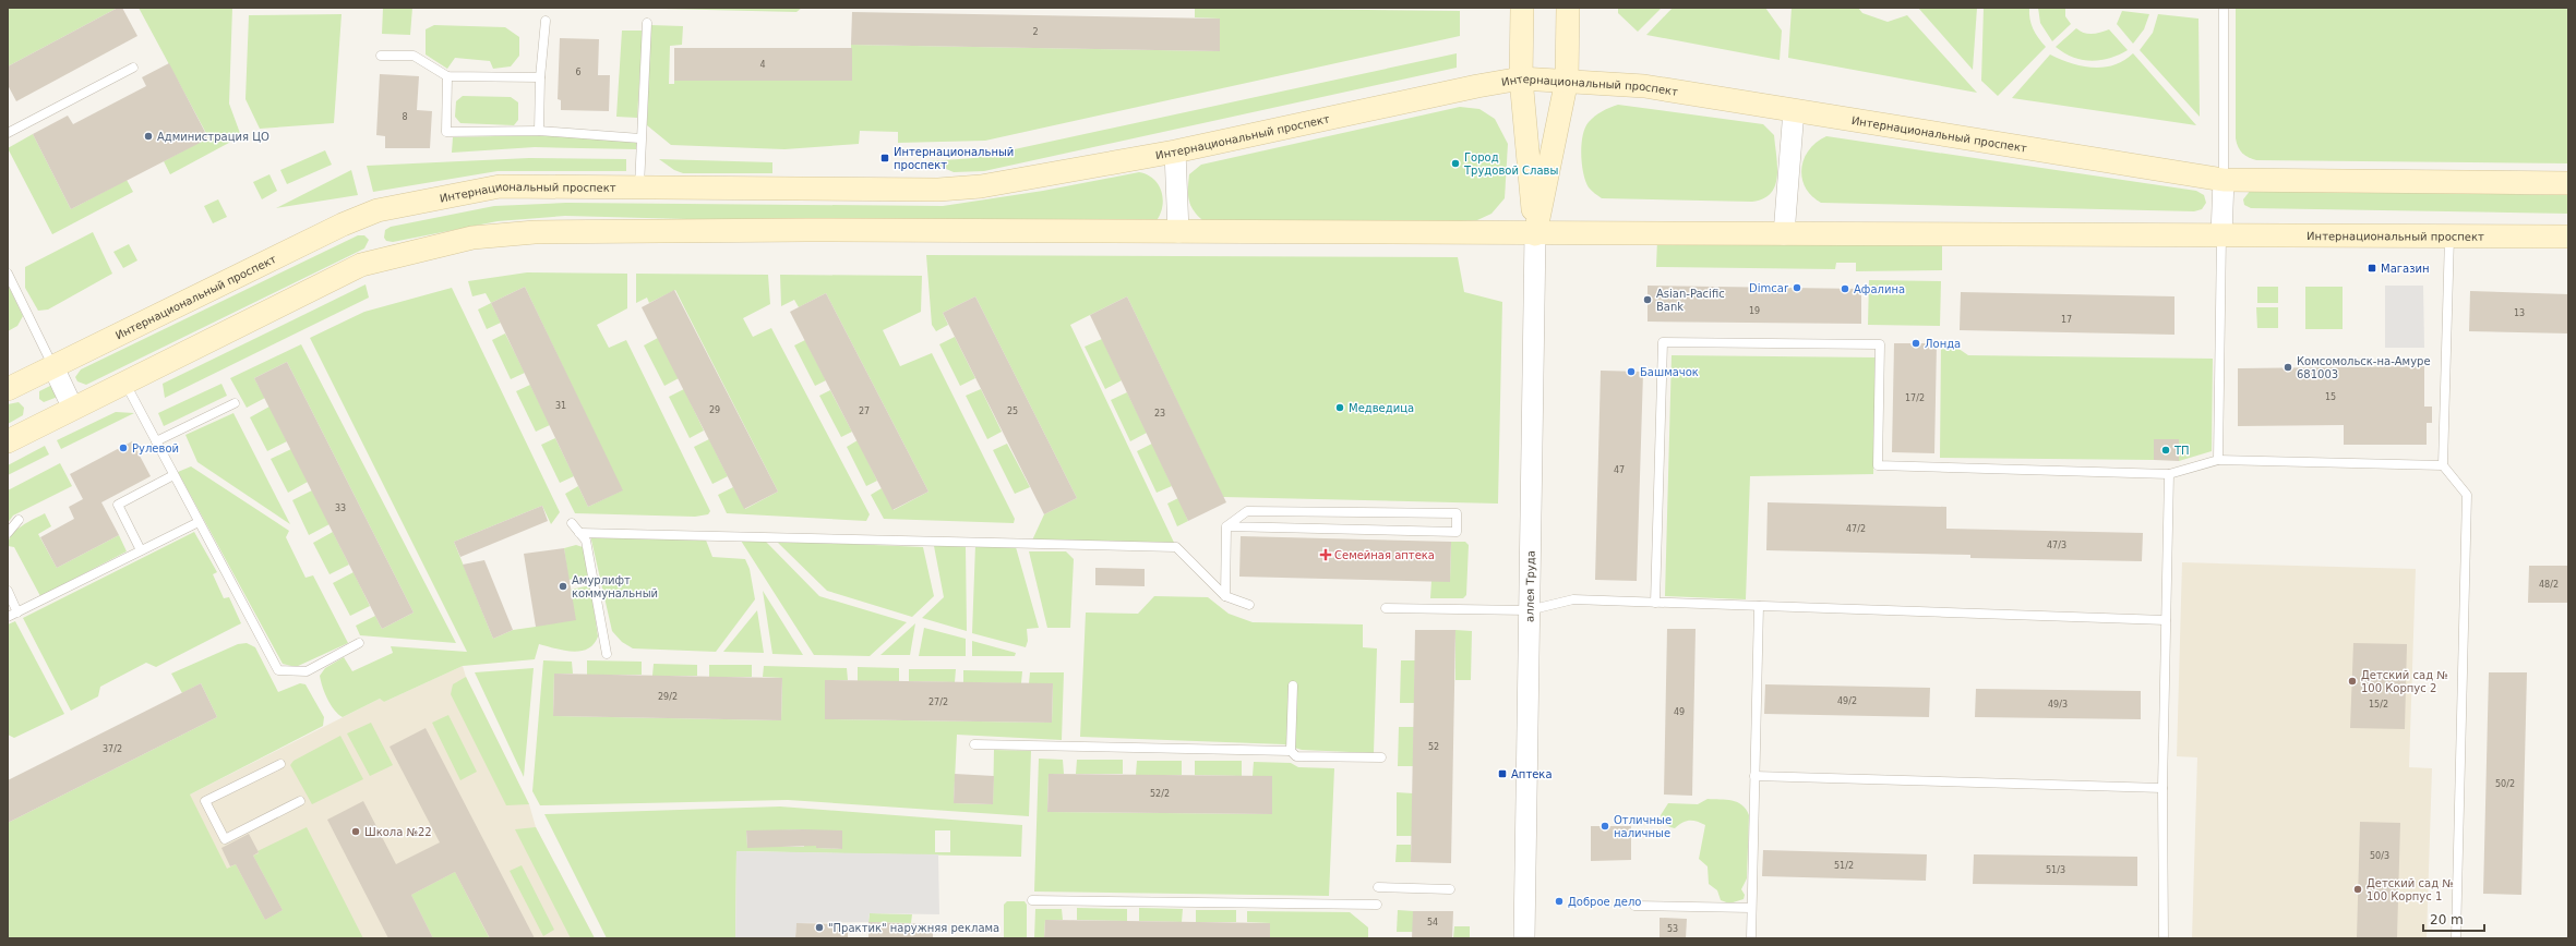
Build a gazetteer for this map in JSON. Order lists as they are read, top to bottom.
{
  "streets": {
    "main road": ["Интернациональный проспект", "аллея Труда"]
  },
  "crossings": [
    ["Интернациональный проспект", "аллея Труда"]
  ],
  "places": {
    "other": [
      "Администрация ЦО",
      "Город Трудовой Славы",
      "Dimcar",
      "Афалина",
      "Asian-Pacific Bank",
      "Лонда",
      "Комсомольск-на-Амуре 681003",
      "Башмачок",
      "Медведица",
      "Рулевой",
      "ТП",
      "Амурлифт коммунальный",
      "Детский сад № 100 Корпус 2",
      "Отличные наличные",
      "Школа №22",
      "Детский сад № 100 Корпус 1",
      "Доброе дело",
      "\"Практик\" наружняя реклама"
    ],
    "transit": ["Интернациональный проспект", "Магазин", "Аптека"],
    "health": ["Семейная аптека"]
  },
  "house_numbers": [
    "2",
    "4",
    "6",
    "8",
    "19",
    "13",
    "17",
    "15",
    "17/2",
    "31",
    "29",
    "27",
    "25",
    "23",
    "47",
    "33",
    "47/2",
    "47/3",
    "48/2",
    "29/2",
    "49/2",
    "27/2",
    "49/3",
    "15/2",
    "49",
    "52",
    "37/2",
    "50/2",
    "52/2",
    "50/3",
    "51/2",
    "51/3",
    "54",
    "53"
  ],
  "scale_bar": "20 m"
}
